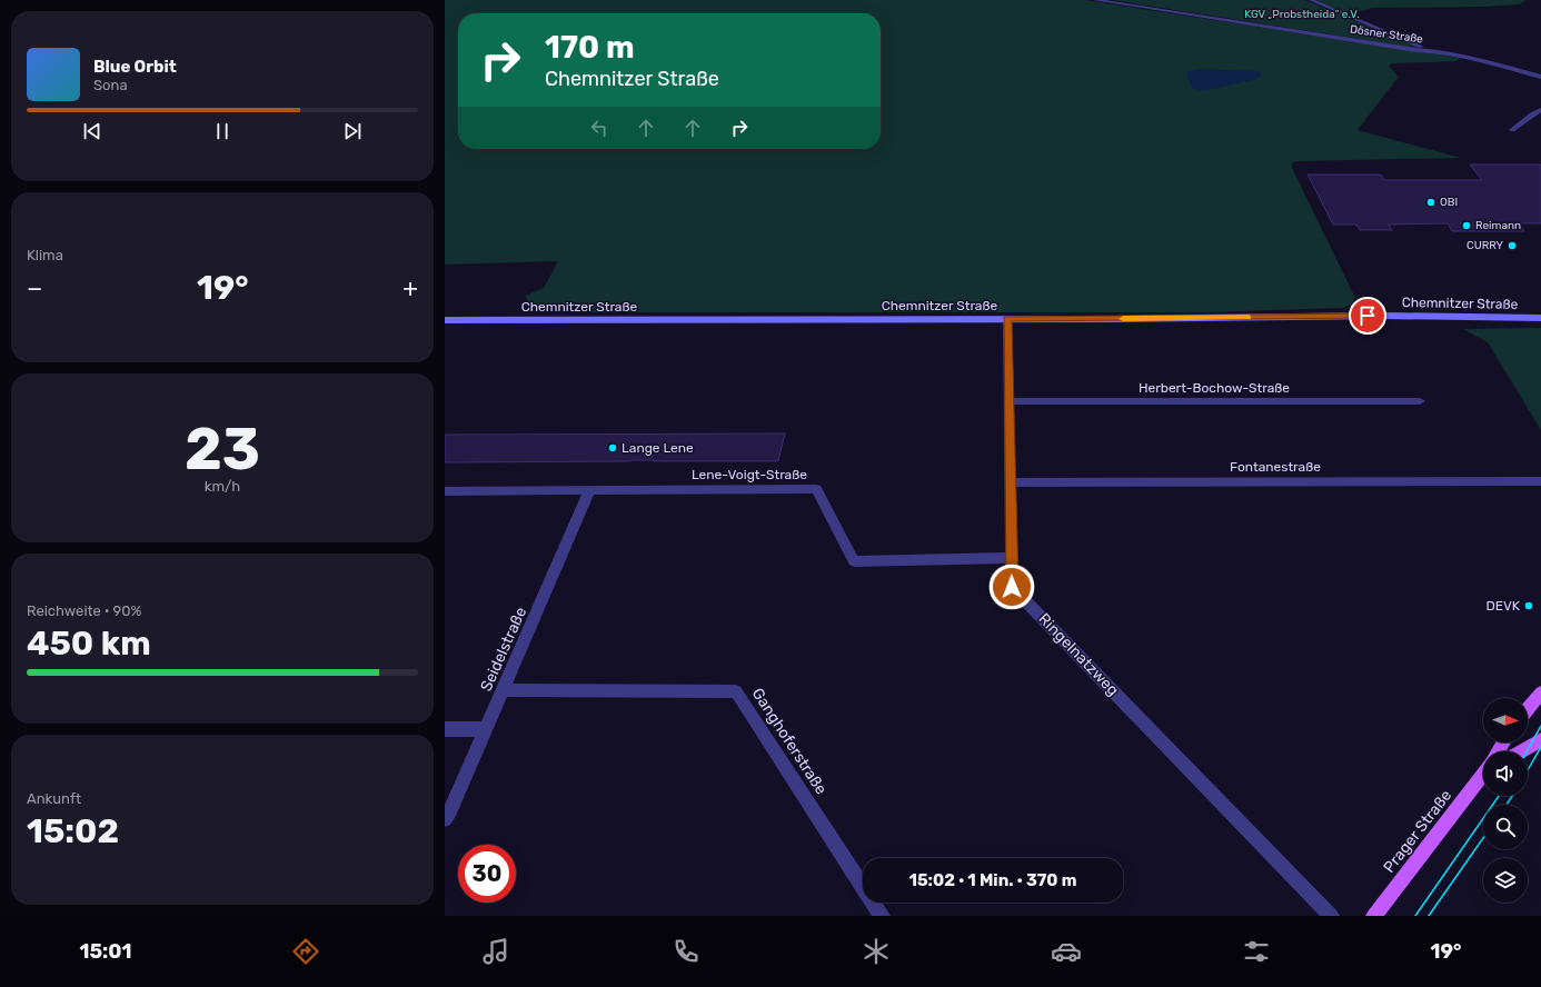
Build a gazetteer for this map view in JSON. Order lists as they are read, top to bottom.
{
  "streets": {
    "main road": ["Chemnitzer Straße", "Prager Straße"],
    "street": [
      "Dösner Straße",
      "Herbert-Bochow-Straße",
      "Fontanestraße",
      "Lene-Voigt-Straße",
      "Seidelstraße",
      "Ringelnatzweg",
      "Ganghoferstraße"
    ]
  },
  "crossings": [
    ["Chemnitzer Straße", "Ringelnatzweg"],
    ["Herbert-Bochow-Straße", "Ringelnatzweg"],
    ["Fontanestraße", "Ringelnatzweg"],
    ["Lene-Voigt-Straße", "Seidelstraße"],
    ["Lene-Voigt-Straße", "Ringelnatzweg"],
    ["Seidelstraße", "Ganghoferstraße"]
  ],
  "parks": ["KGV „Probstheida“ e.V."],
  "places": [
    "OBI",
    "Reimann",
    "CURRY",
    "Lange Lene",
    "DEVK"
  ],
  "north": "right",
  "page": {
    "turn": ["170 m", "Chemnitzer Straße"],
    "song": ["Blue Orbit", "Sona"],
    "tile": [
      "Klima",
      ["23", "km/h"],
      ["Reichweite · 90%", "450 km"],
      ["Ankunft", "15:02"]
    ],
    "heat": ["−", "19°", "+"],
    "limit": "30",
    "trip": "15:02 · 1 Min. · 370 m",
    "tabs": ["15:01", "19°"]
  }
}
